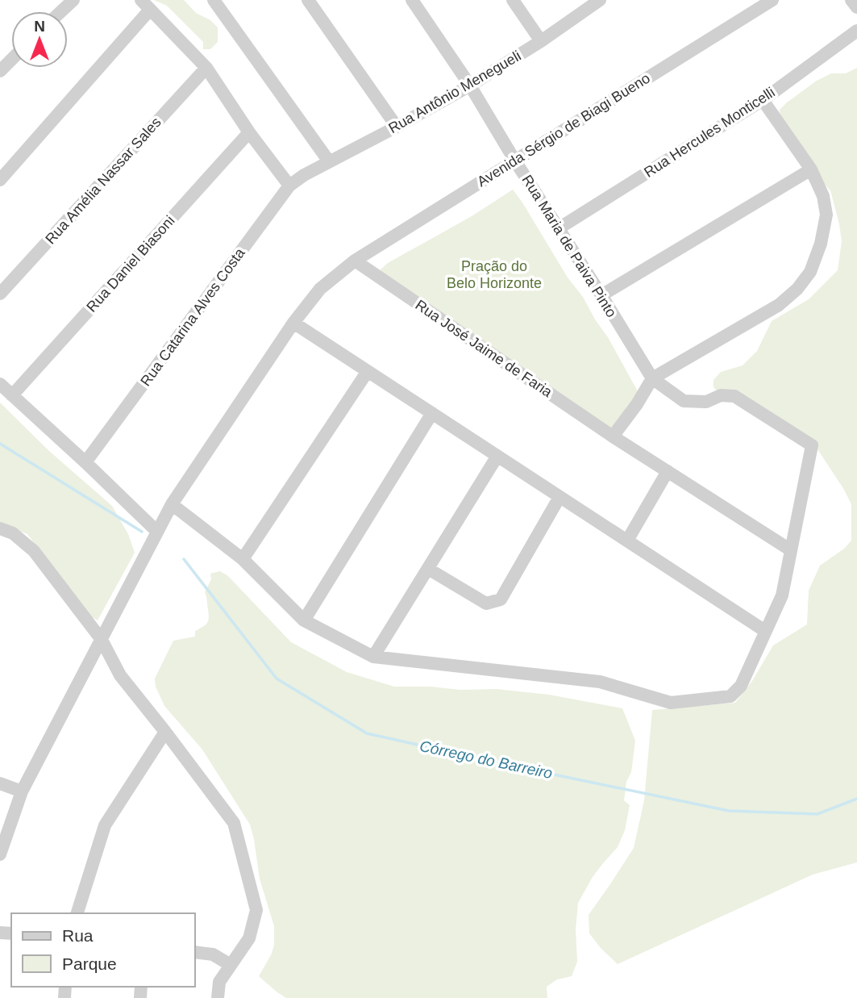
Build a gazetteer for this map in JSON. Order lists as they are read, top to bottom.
{
  "streets": {
    "street": [
      "Rua Antônio Menegueli",
      "Avenida Sérgio de Biagi Bueno",
      "Rua Hercules Monticelli",
      "Rua Amélia Nassar Sales",
      "Rua Maria de Paiva Pinto",
      "Rua Daniel Biasoni",
      "Rua Catarina Alves Costa",
      "Rua José Jaime de Faria"
    ]
  },
  "crossings": [
    ["Rua Antônio Menegueli", "Rua Maria de Paiva Pinto"],
    ["Rua Antônio Menegueli", "Rua Catarina Alves Costa"],
    ["Avenida Sérgio de Biagi Bueno", "Rua Maria de Paiva Pinto"],
    ["Avenida Sérgio de Biagi Bueno", "Rua José Jaime de Faria"],
    ["Rua Hercules Monticelli", "Rua Maria de Paiva Pinto"]
  ],
  "water": ["Córrego do Barreiro"],
  "parks": ["Pração do Belo Horizonte"],
  "legend": ["Rua", "Parque"],
  "north": "top"
}
